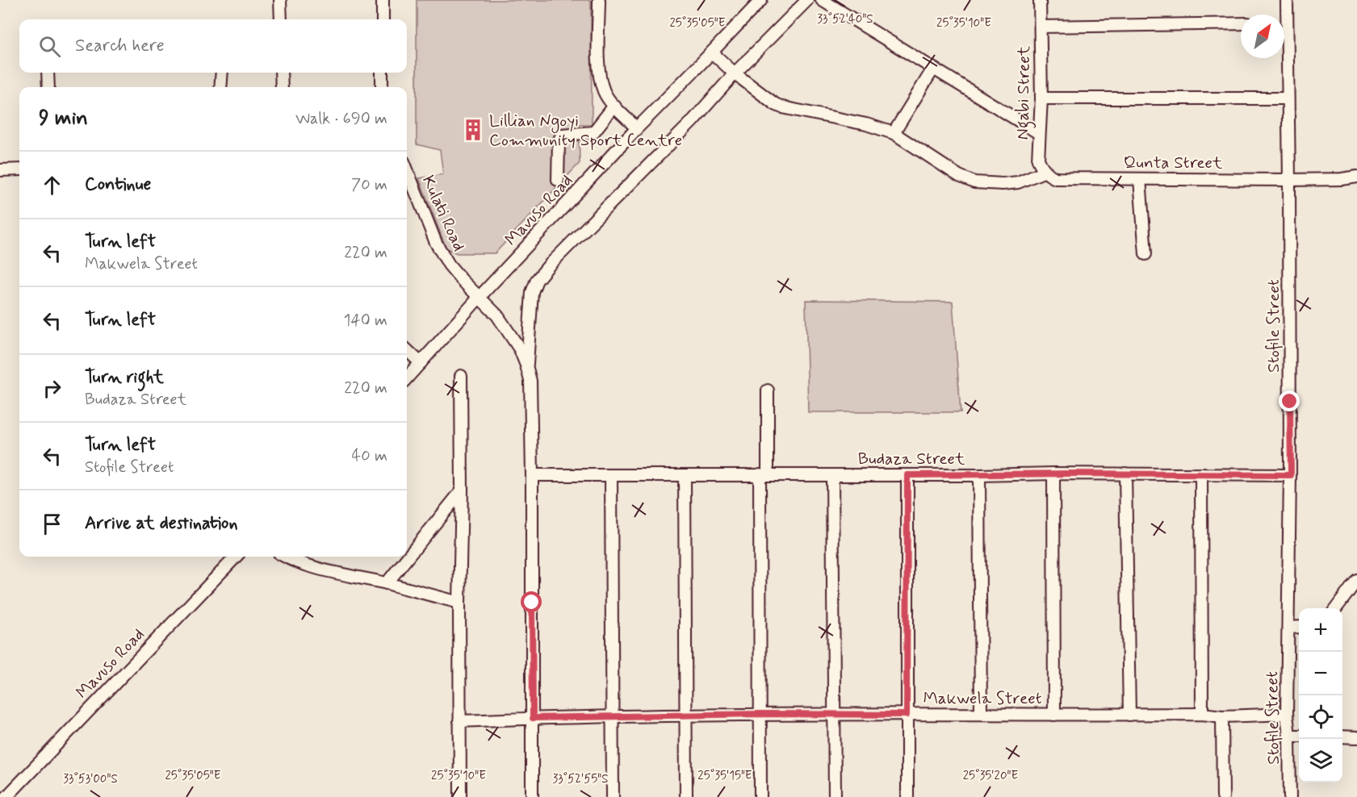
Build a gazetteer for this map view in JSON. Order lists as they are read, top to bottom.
{
  "streets": {
    "street": [
      "Ngabi Street",
      "Qunta Street",
      "Mavuso Road",
      "Kulati Road",
      "Stofile Street",
      "Budaza Street",
      "Makwela Street"
    ]
  },
  "crossings": [
    ["Ngabi Street", "Qunta Street"],
    ["Qunta Street", "Stofile Street"],
    ["Mavuso Road", "Kulati Road"],
    ["Stofile Street", "Budaza Street"],
    ["Stofile Street", "Makwela Street"]
  ],
  "places": {
    "building": ["Lillian Ngoyi Community Sport Centre"]
  },
  "north": "top right",
  "page": {
    "search": "Search here",
    "heading": ["9 min", "Walk · 690 m"],
    "list": [
      ["Continue", "70 m"],
      ["Turn left", "Makwela Street", "220 m"],
      ["Turn left", "140 m"],
      ["Turn right", "Budaza Street", "220 m"],
      ["Turn left", "Stofile Street", "40 m"],
      "Arrive at destination"
    ],
    "map_buttons": ["+", "−"]
  },
  "coordinates": [
    "33°52'40\"S",
    "25°35'05\"E",
    "25°35'10\"E",
    "25°35'15\"E",
    "25°35'20\"E",
    "33°53'00\"S",
    "33°52'55\"S"
  ]
}
